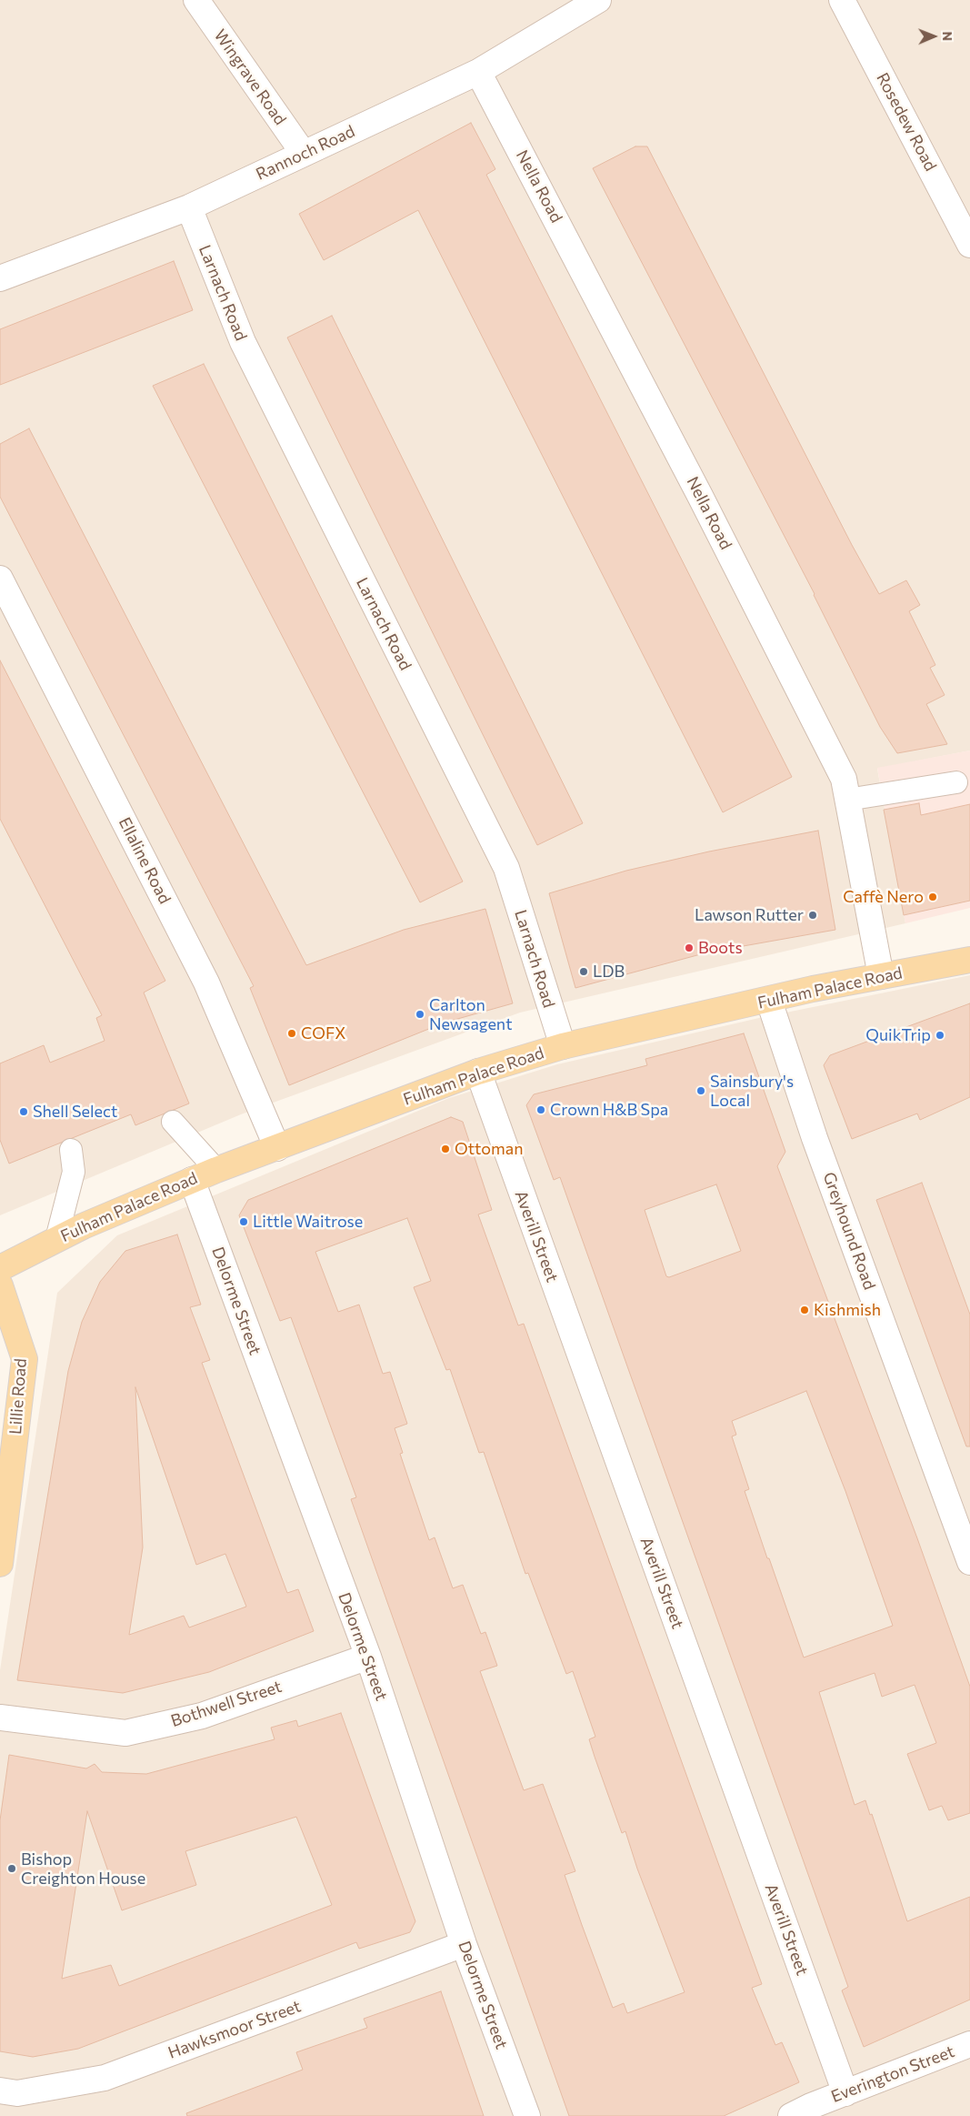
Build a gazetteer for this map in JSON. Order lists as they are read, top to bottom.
{
  "streets": {
    "main road": ["Fulham Palace Road", "Lillie Road"],
    "street": [
      "Wingrave Road",
      "Rosedew Road",
      "Rannoch Road",
      "Nella Road",
      "Larnach Road",
      "Ellaline Road",
      "Greyhound Road",
      "Averill Street",
      "Delorme Street",
      "Bothwell Street",
      "Hawksmoor Street",
      "Everington Street"
    ]
  },
  "crossings": [
    ["Wingrave Road", "Rannoch Road"],
    ["Rannoch Road", "Nella Road"],
    ["Rannoch Road", "Larnach Road"],
    ["Nella Road", "Fulham Palace Road"],
    ["Larnach Road", "Fulham Palace Road"],
    ["Ellaline Road", "Fulham Palace Road"],
    ["Fulham Palace Road", "Greyhound Road"],
    ["Fulham Palace Road", "Averill Street"],
    ["Fulham Palace Road", "Delorme Street"],
    ["Averill Street", "Everington Street"],
    ["Delorme Street", "Bothwell Street"],
    ["Delorme Street", "Hawksmoor Street"]
  ],
  "places": [
    "Caffè Nero",
    "Lawson Rutter",
    "Boots",
    "LDB",
    "Carlton Newsagent",
    "COFX",
    "QuikTrip",
    "Sainsbury's Local",
    "Crown H&B Spa",
    "Shell Select",
    "Ottoman",
    "Little Waitrose",
    "Kishmish",
    "Bishop Creighton House"
  ],
  "north": "right"
}
